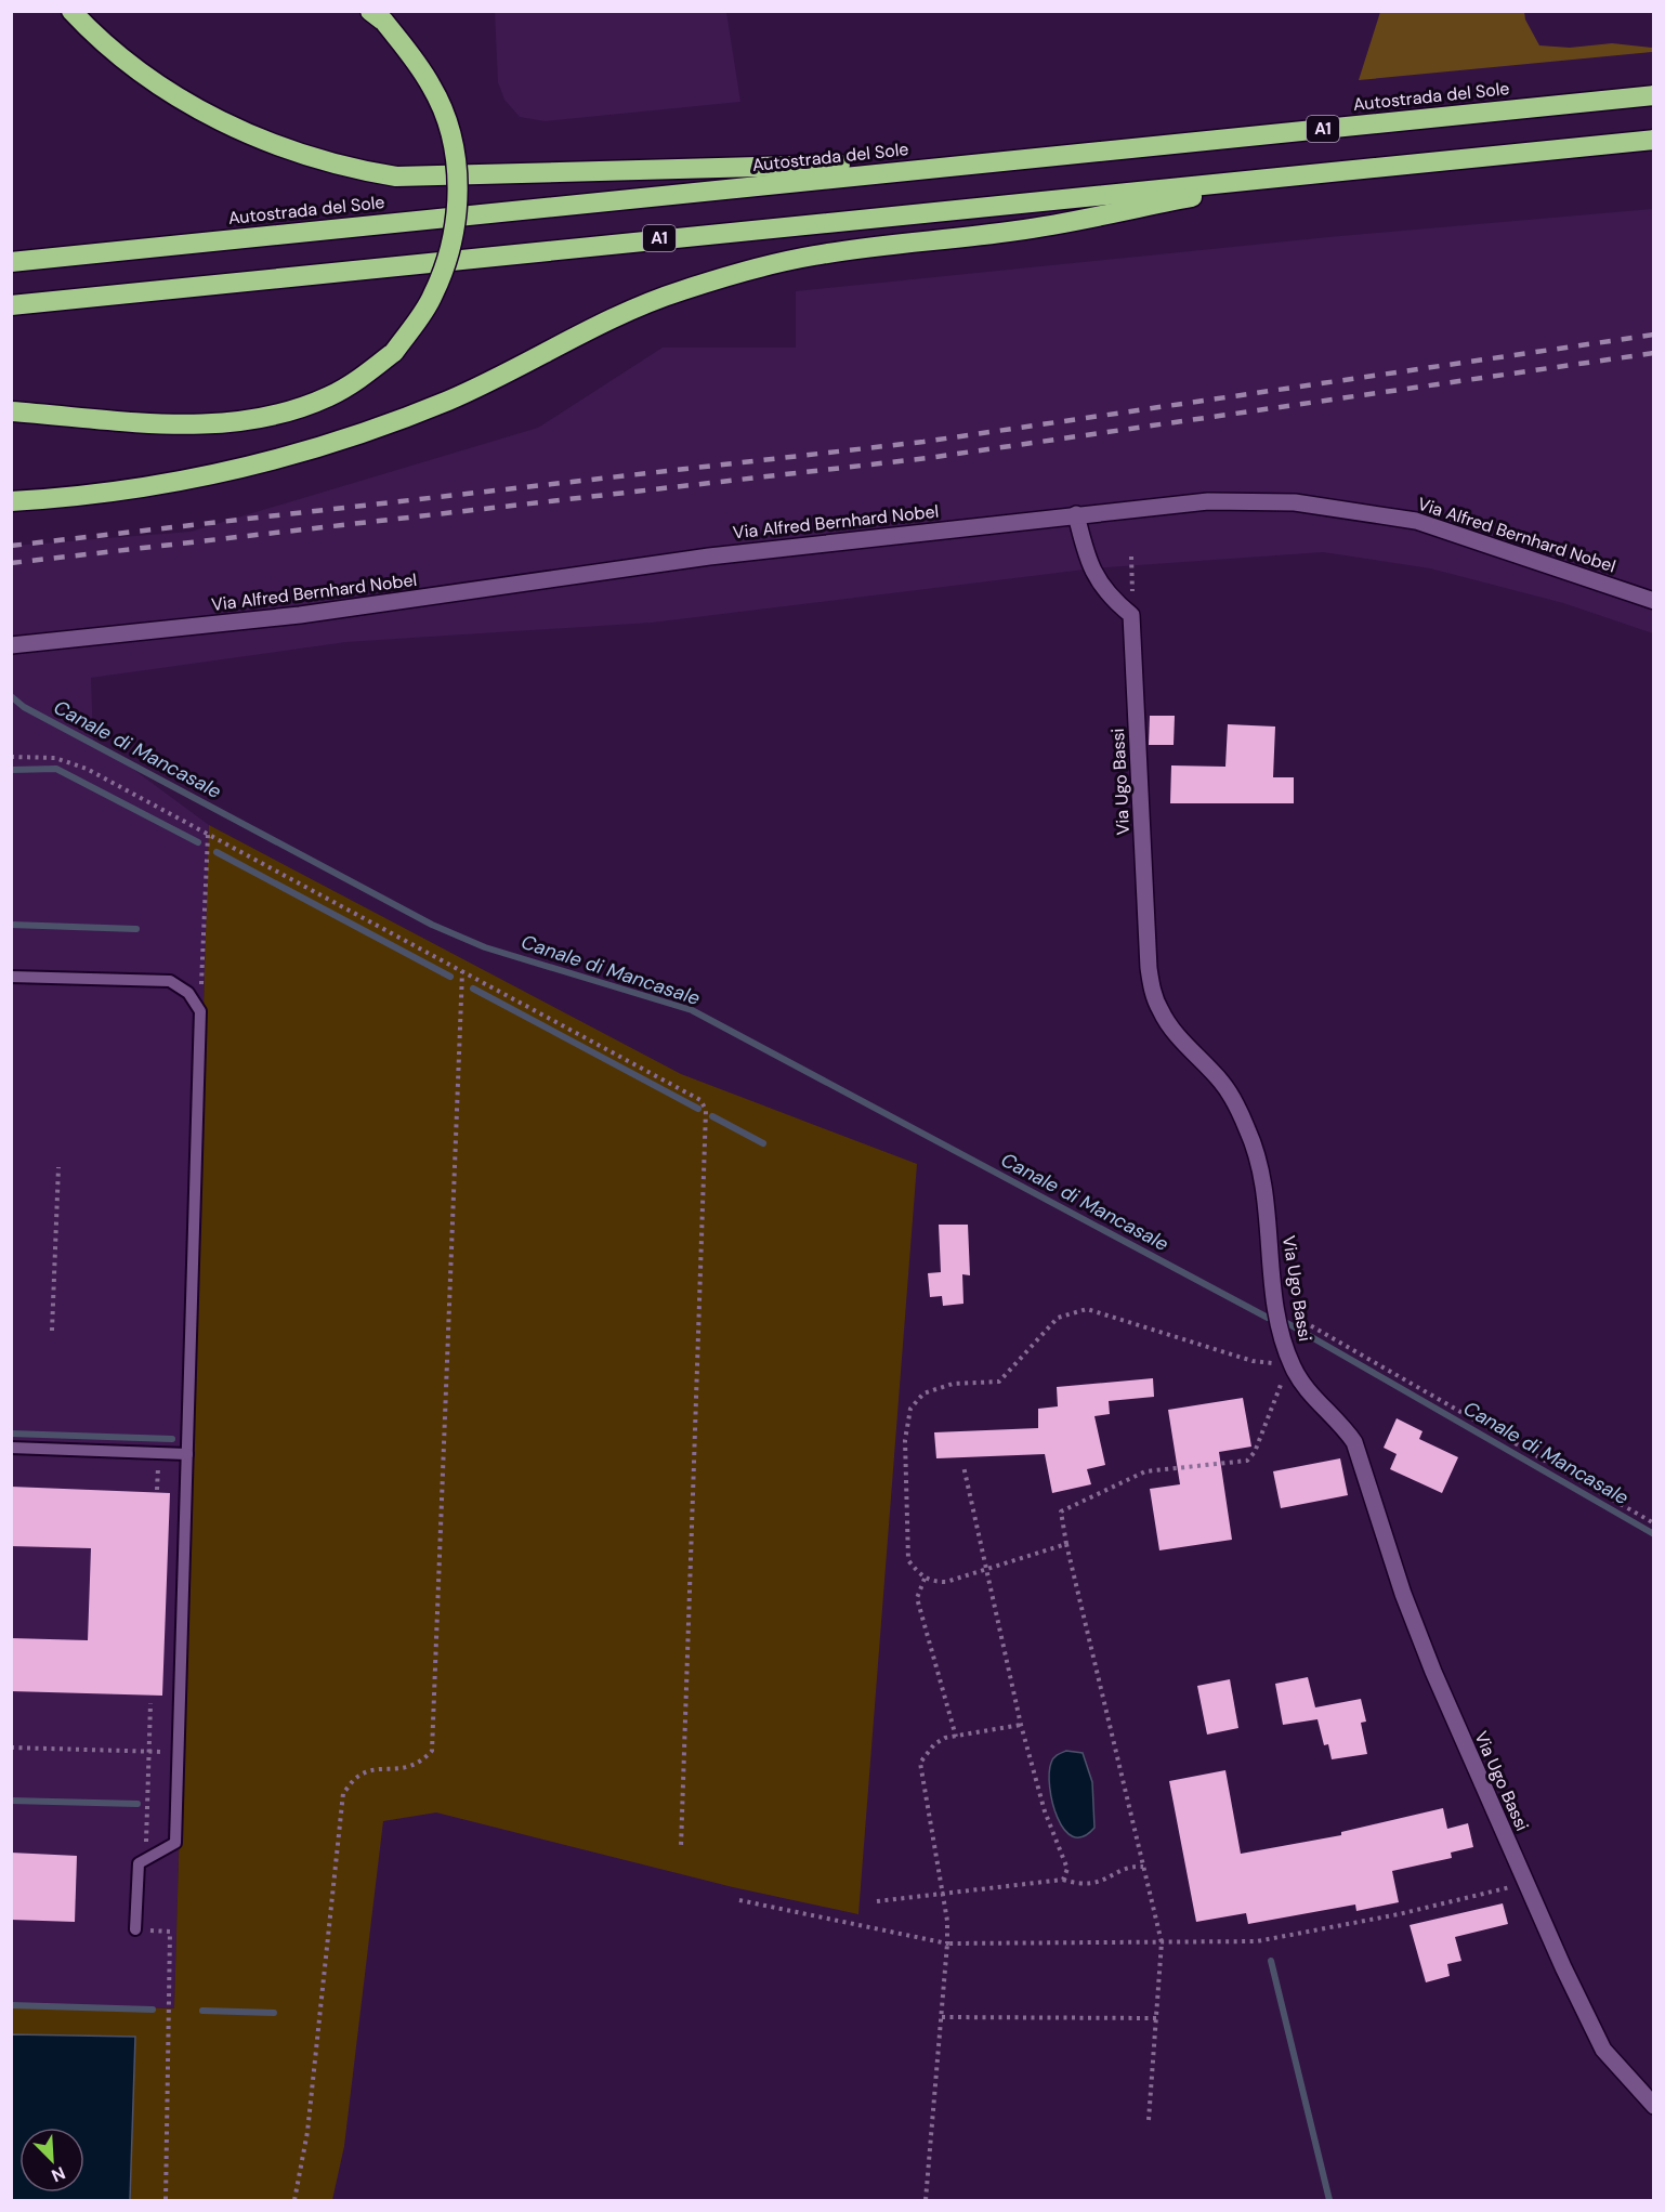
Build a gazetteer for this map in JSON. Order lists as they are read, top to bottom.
{
  "streets": {
    "highway": ["Autostrada del Sole", "A1"],
    "street": ["Via Alfred Bernhard Nobel", "Via Ugo Bassi"]
  },
  "water": ["Canale di Mancasale"],
  "north": "bottom right"
}
